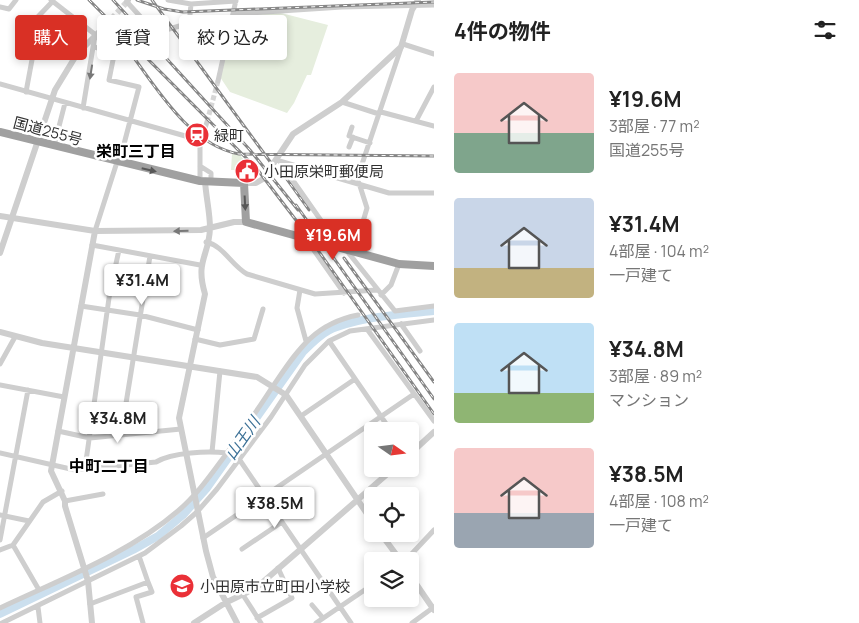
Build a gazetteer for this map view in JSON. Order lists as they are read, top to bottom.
{
  "streets": {
    "highway": ["国道255号"]
  },
  "one_way": ["国道255号"],
  "districts": ["栄町三丁目", "中町二丁目"],
  "water": ["山王川"],
  "places": {
    "station": ["緑町"],
    "public building": ["小田原栄町郵便局"],
    "school or university": ["小田原市立町田小学校"]
  },
  "north": "right",
  "page": {
    "heading": "4件の物件",
    "chip": ["購入", "賃貸", "絞り込み"],
    "list": [
      {
        "name": "¥19.6M",
        "note": "3部屋 · 77 m² · 国道255号"
      },
      {
        "name": "¥31.4M",
        "note": "4部屋 · 104 m² · 一戸建て"
      },
      {
        "name": "¥34.8M",
        "note": "3部屋 · 89 m² · マンション"
      },
      {
        "name": "¥38.5M",
        "note": "4部屋 · 108 m² · 一戸建て"
      }
    ],
    "price": [
      "¥19.6M",
      "¥31.4M",
      "¥34.8M",
      "¥38.5M"
    ]
  }
}
